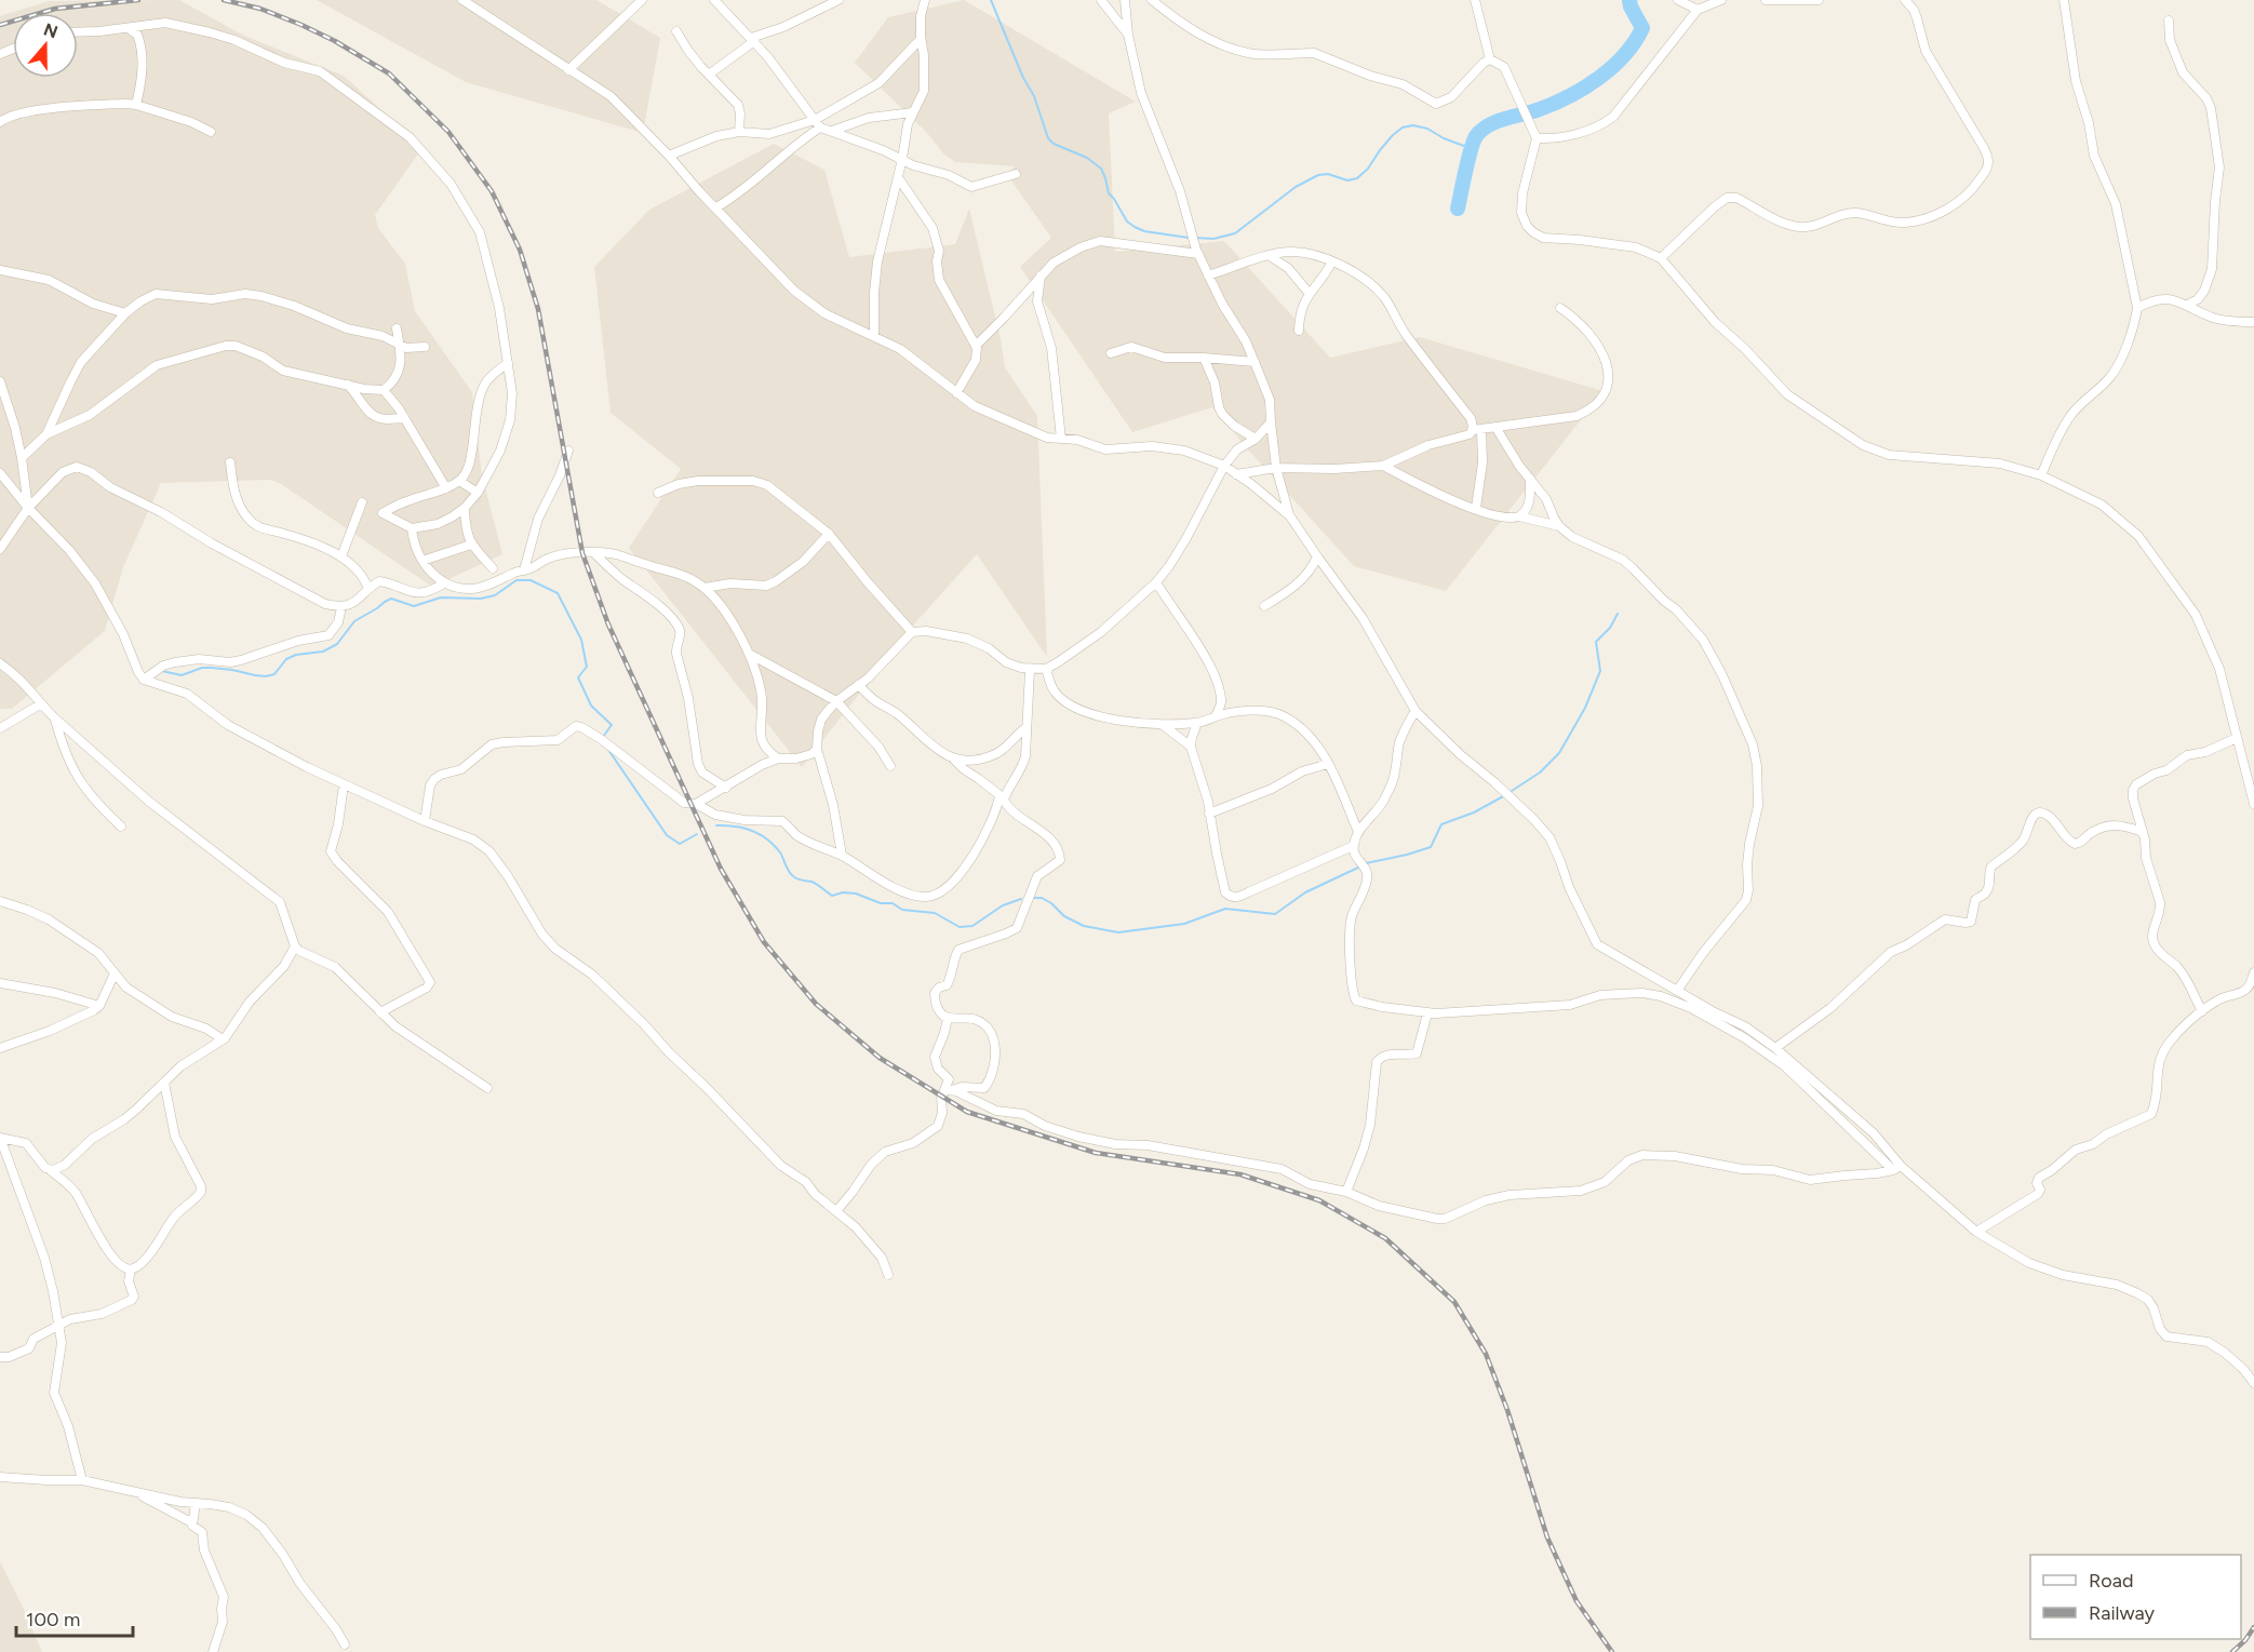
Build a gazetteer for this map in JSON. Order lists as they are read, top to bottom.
{
  "legend": ["Road", "Railway"],
  "scale_bar": "100 m",
  "north": "top"
}
